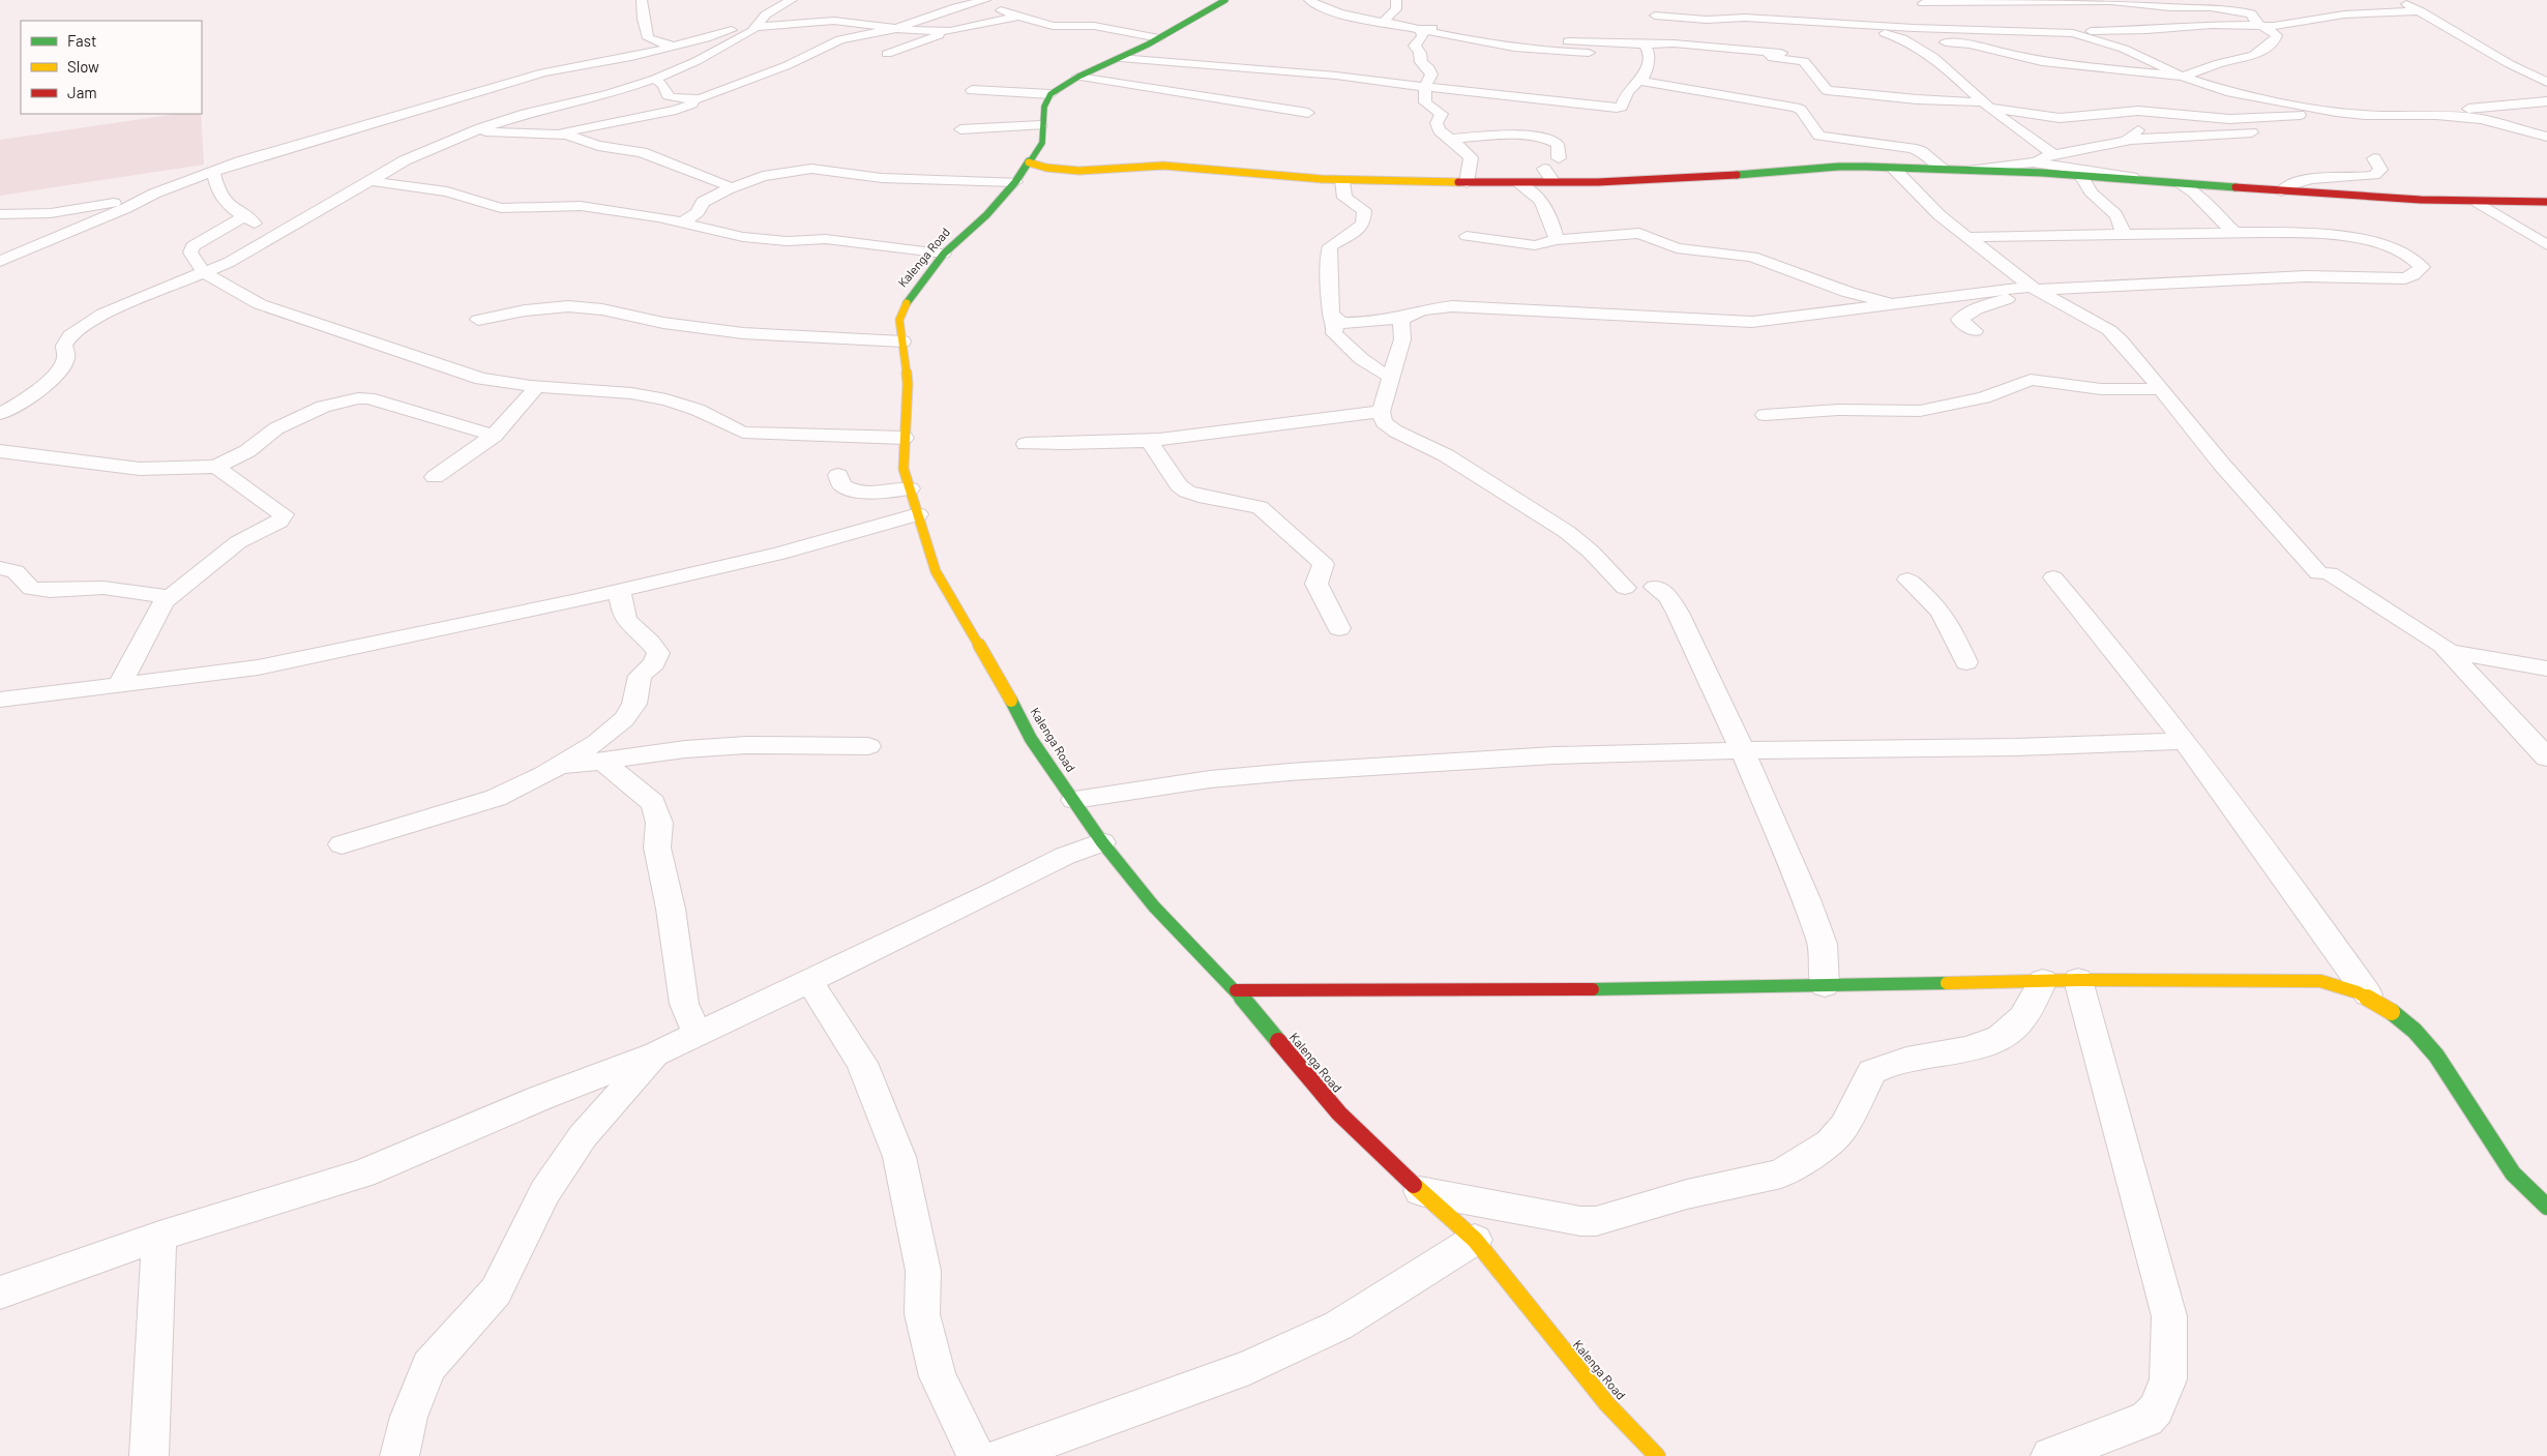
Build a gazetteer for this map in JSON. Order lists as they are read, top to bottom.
{
  "streets": {
    "street": ["Kalenga Road"]
  },
  "legend": ["Fast", "Slow", "Jam"]
}
